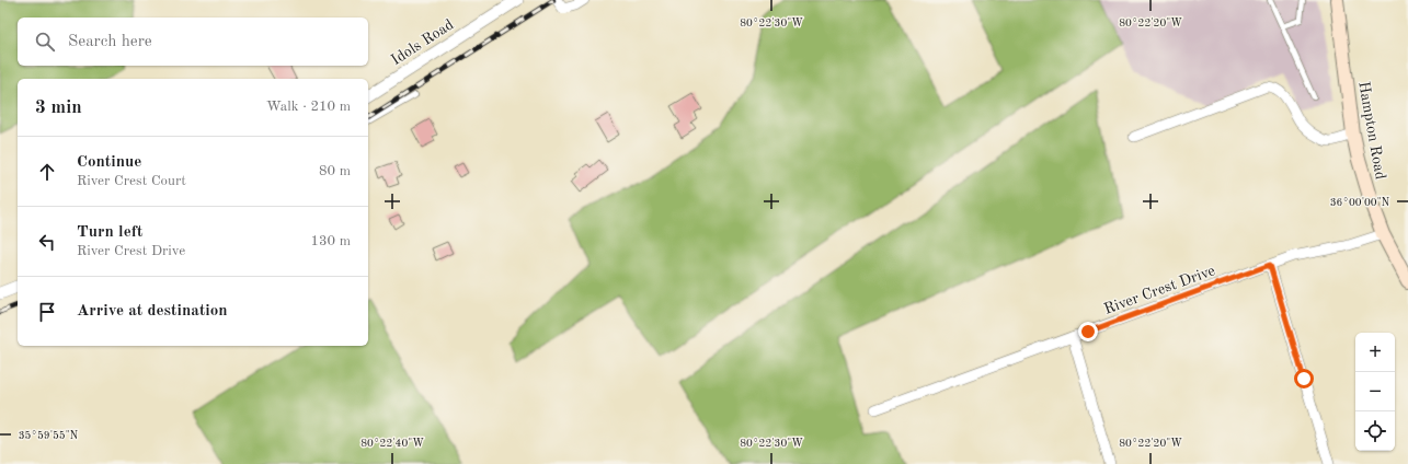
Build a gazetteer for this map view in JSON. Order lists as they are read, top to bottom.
{
  "streets": {
    "main road": ["Hampton Road"],
    "street": ["Idols Road", "River Crest Drive"]
  },
  "crossings": [
    ["Hampton Road", "River Crest Drive"]
  ],
  "page": {
    "search": "Search here",
    "heading": ["3 min", "Walk · 210 m"],
    "list": [
      ["Continue", "River Crest Court", "80 m"],
      ["Turn left", "River Crest Drive", "130 m"],
      "Arrive at destination"
    ],
    "map_buttons": ["+", "−"]
  },
  "coordinates": [
    "80°22'30\"W",
    "80°22'20\"W",
    "36°00'00\"N",
    "35°59'55\"N",
    "80°22'40\"W"
  ]
}
